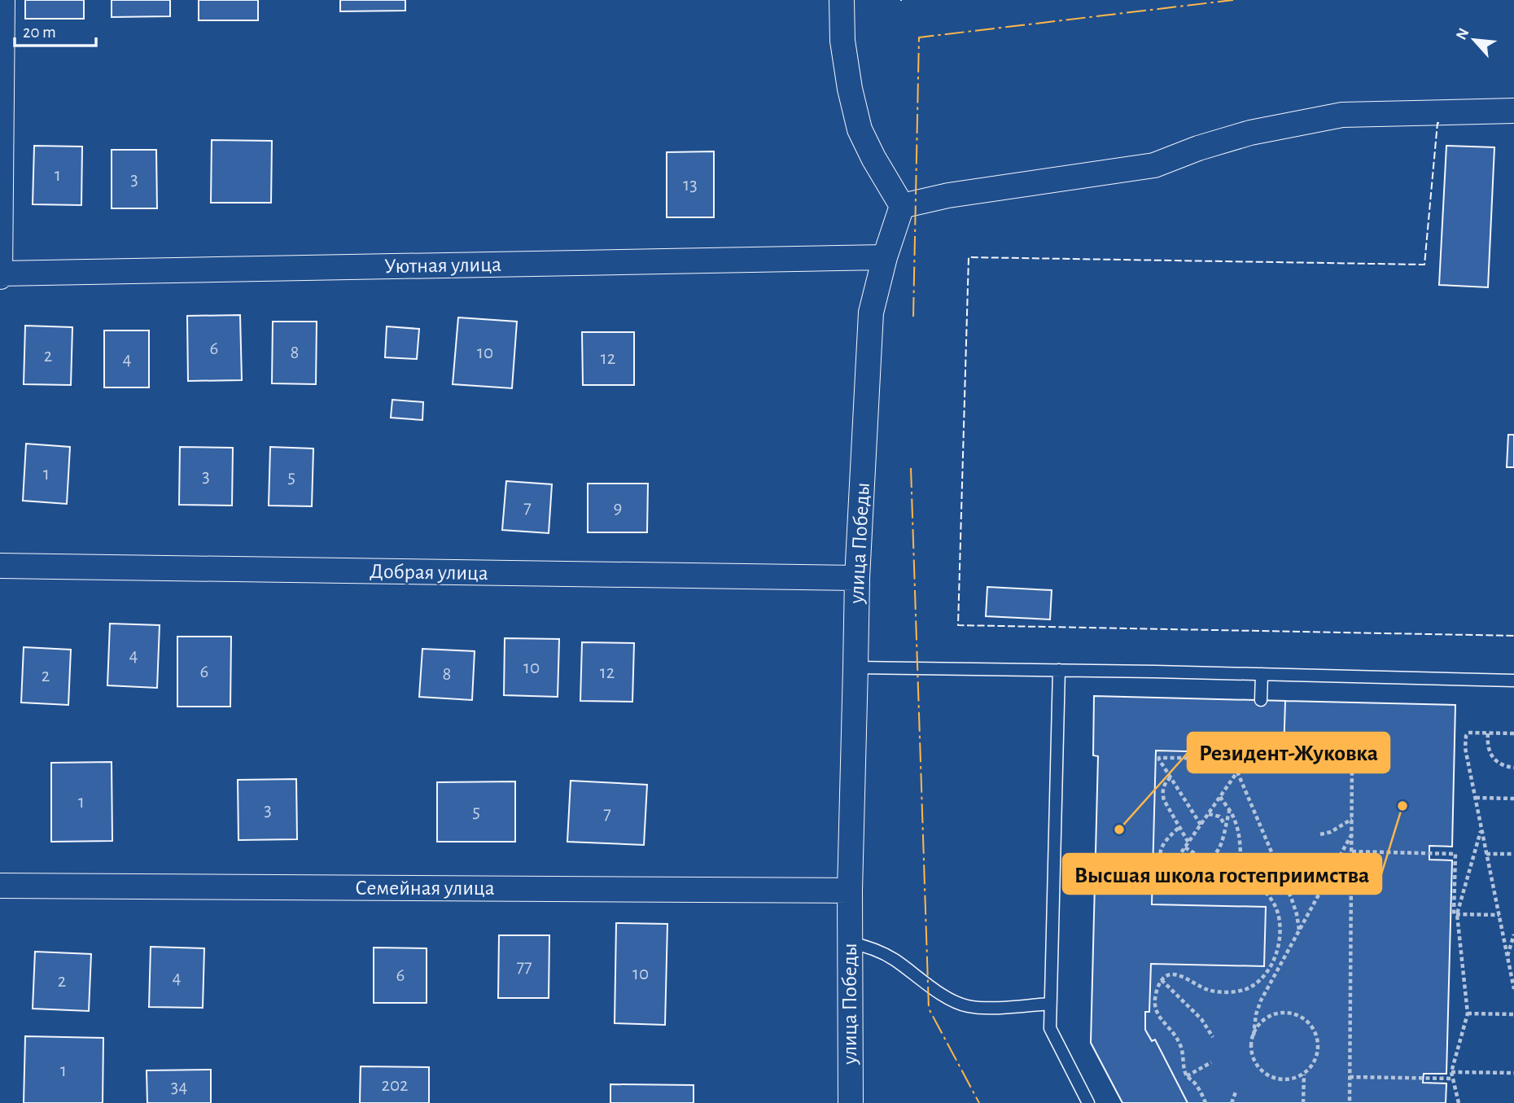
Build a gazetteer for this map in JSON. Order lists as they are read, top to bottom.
{
  "streets": {
    "street": [
      "Уютная улица",
      "улица Победы",
      "Добрая улица",
      "Семейная улица"
    ]
  },
  "crossings": [
    ["Уютная улица", "улица Победы"],
    ["улица Победы", "Добрая улица"],
    ["улица Победы", "Семейная улица"]
  ],
  "places": ["Высшая школа гостеприимства", "Резидент-Жуковка"],
  "house_numbers": [
    "1",
    "3",
    "13",
    "6",
    "8",
    "10",
    "2",
    "12",
    "4",
    "1",
    "3",
    "5",
    "7",
    "9",
    "4",
    "10",
    "6",
    "12",
    "8",
    "2",
    "1",
    "3",
    "5",
    "7",
    "77",
    "10",
    "6",
    "4",
    "2",
    "1",
    "202",
    "34"
  ],
  "scale_bar": "20 m",
  "north": "top left"
}
